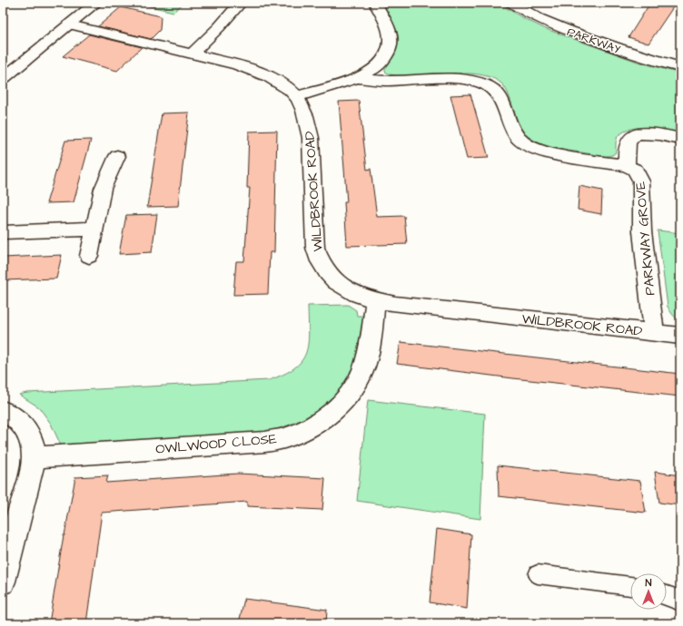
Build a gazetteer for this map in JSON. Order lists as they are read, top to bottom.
{
  "streets": {
    "street": [
      "PARKWAY",
      "WILDBROOK ROAD",
      "PARKWAY GROVE",
      "OWLWOOD CLOSE"
    ]
  },
  "crossings": [
    ["WILDBROOK ROAD", "PARKWAY GROVE"],
    ["WILDBROOK ROAD", "OWLWOOD CLOSE"]
  ],
  "north": "top"
}
